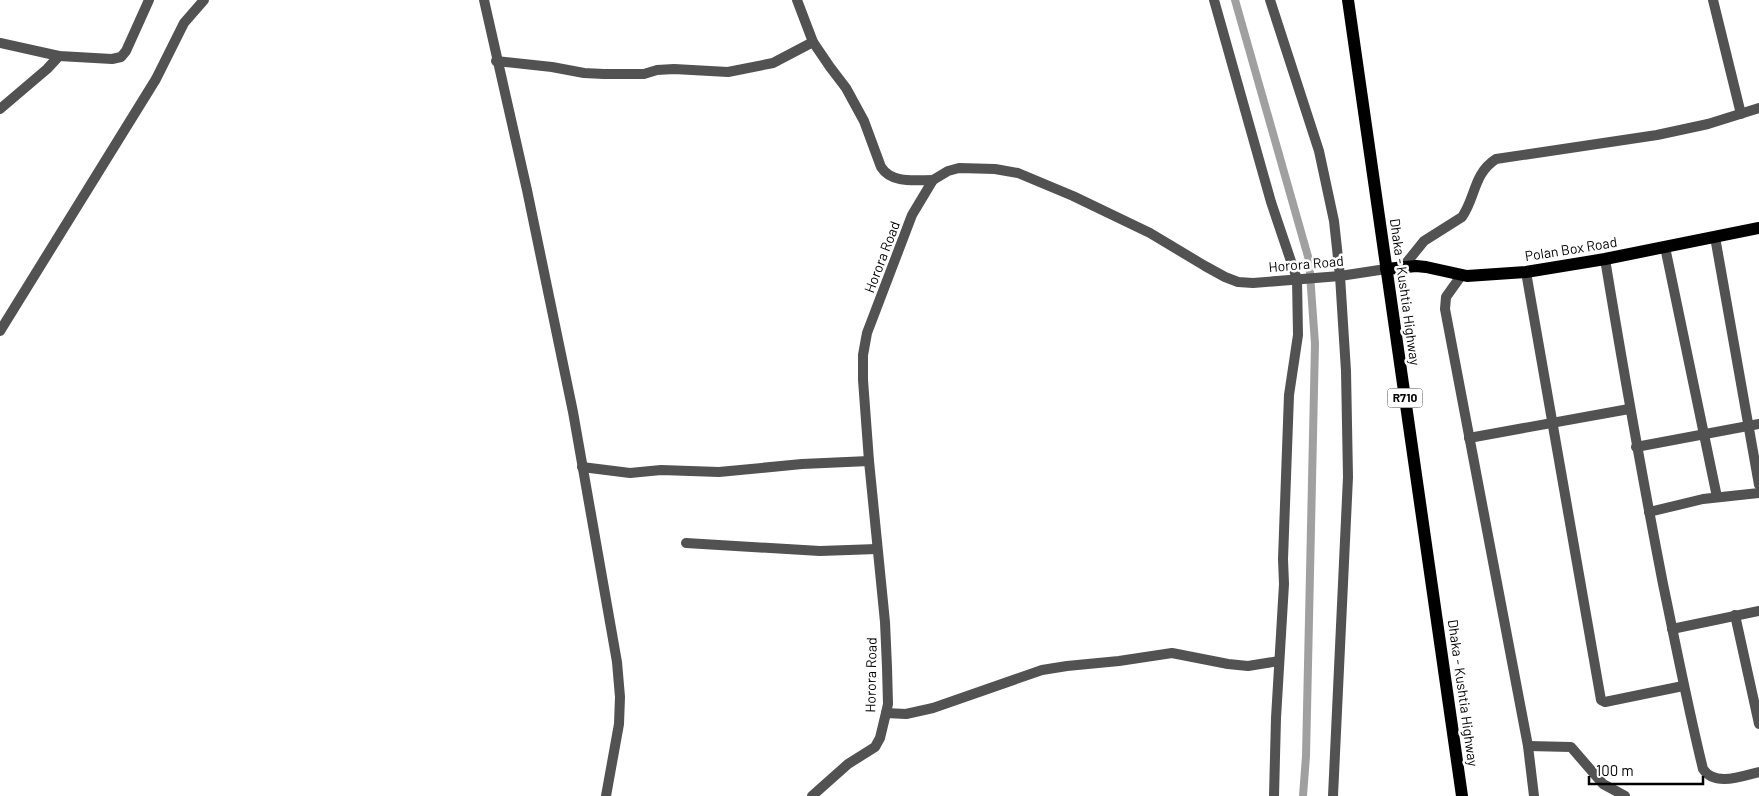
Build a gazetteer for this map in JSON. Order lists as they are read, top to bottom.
{
  "streets": {
    "main road": ["Polan Box Road", "Dhaka - Kushtia Highway", "R710"],
    "street": ["Horora Road"]
  },
  "crossings": [
    ["Polan Box Road", "Horora Road"],
    ["Polan Box Road", "Dhaka - Kushtia Highway"],
    ["Horora Road", "Dhaka - Kushtia Highway"]
  ],
  "scale_bar": "100 m"
}
